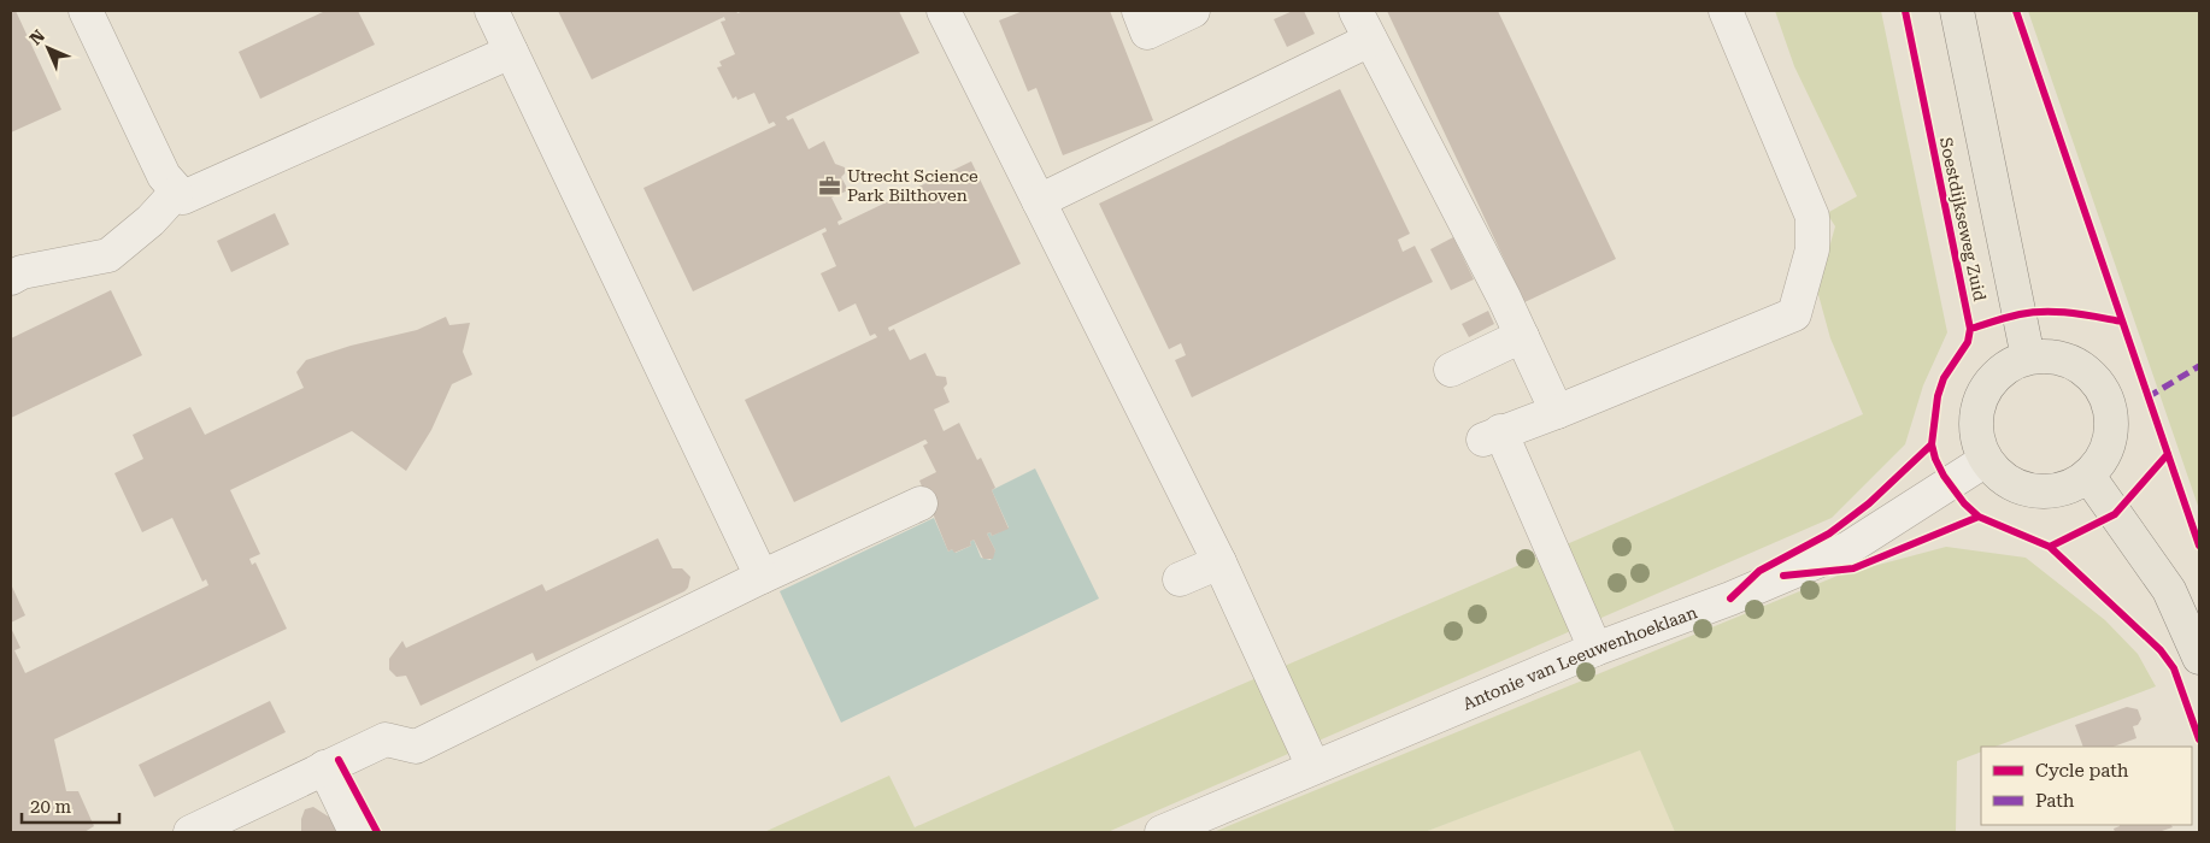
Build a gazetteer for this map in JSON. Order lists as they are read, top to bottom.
{
  "streets": {
    "street": ["Antonie van Leeuwenhoeklaan"],
    "cycle path": ["Soestdijkseweg Zuid"]
  },
  "places": {
    "office": ["Utrecht Science Park Bilthoven"]
  },
  "legend": ["Cycle path", "Path"],
  "scale_bar": "20 m",
  "north": "top left"
}
